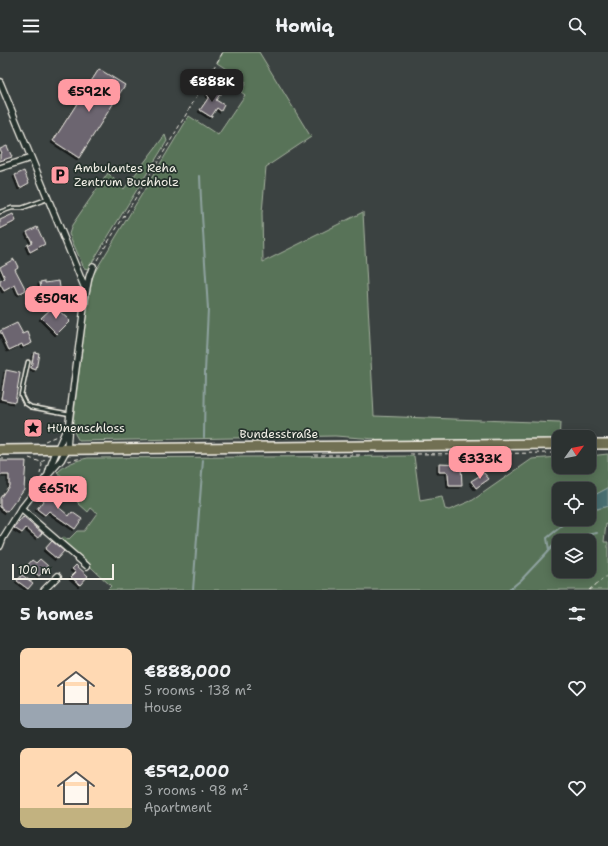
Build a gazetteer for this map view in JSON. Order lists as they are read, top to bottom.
{
  "streets": {
    "main road": ["Bundesstraße"]
  },
  "places": {
    "parking": ["Ambulantes Reha Zentrum Buchholz"],
    "place": ["Hünenschloss"]
  },
  "scale_bar": "100 m",
  "north": "top right",
  "page": {
    "header": "Homiq",
    "price": [
      "€888K",
      "€592K",
      "€509K",
      "€333K",
      "€651K"
    ],
    "scale": "100 m",
    "heading": "5 homes",
    "list": [
      {
        "name": "€888,000",
        "note": "5 rooms · 138 m² · House"
      },
      {
        "name": "€592,000",
        "note": "3 rooms · 98 m² · Apartment"
      }
    ]
  }
}
